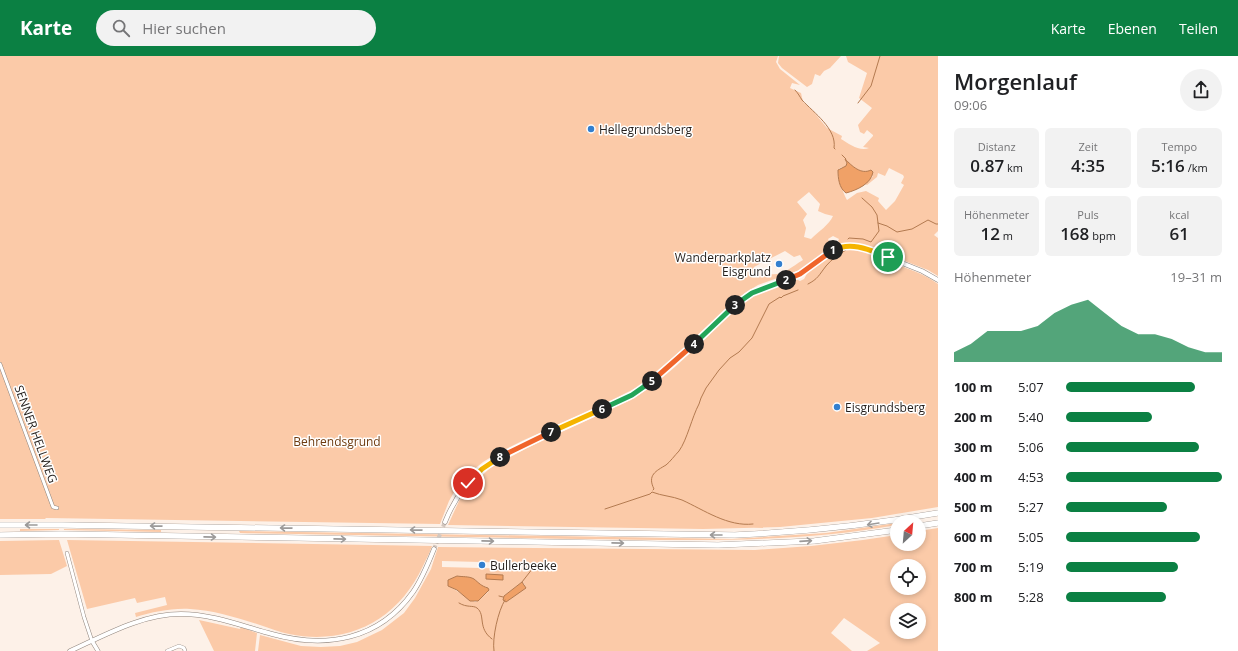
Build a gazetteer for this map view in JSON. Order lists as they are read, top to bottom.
{
  "streets": {
    "street": ["SENNER HELLWEG"]
  },
  "parks": ["Behrendsgrund"],
  "places": [
    "Hellegrundsberg",
    "Wanderparkplatz Eisgrund",
    "Eisgrundsberg",
    "Bullerbeeke"
  ],
  "north": "top right",
  "page": {
    "header": "Karte",
    "search": "Hier suchen",
    "nav": ["Karte", "Ebenen", "Teilen"],
    "heading": ["Morgenlauf", "09:06"],
    "stats": [
      ["Distanz", "0.87 km"],
      ["Zeit", "4:35"],
      ["Tempo", "5:16 /km"],
      ["Höhenmeter", "12 m"],
      ["Puls", "168 bpm"],
      ["kcal", "61"]
    ],
    "pins": [
      "1",
      "2",
      "3",
      "4",
      "5",
      "6",
      "7",
      "8"
    ],
    "chart": ["Höhenmeter", "19–31 m"],
    "list": [
      {
        "name": "100 m",
        "note": "5:07"
      },
      {
        "name": "200 m",
        "note": "5:40"
      },
      {
        "name": "300 m",
        "note": "5:06"
      },
      {
        "name": "400 m",
        "note": "4:53"
      },
      {
        "name": "500 m",
        "note": "5:27"
      },
      {
        "name": "600 m",
        "note": "5:05"
      },
      {
        "name": "700 m",
        "note": "5:19"
      },
      {
        "name": "800 m",
        "note": "5:28"
      }
    ]
  }
}
